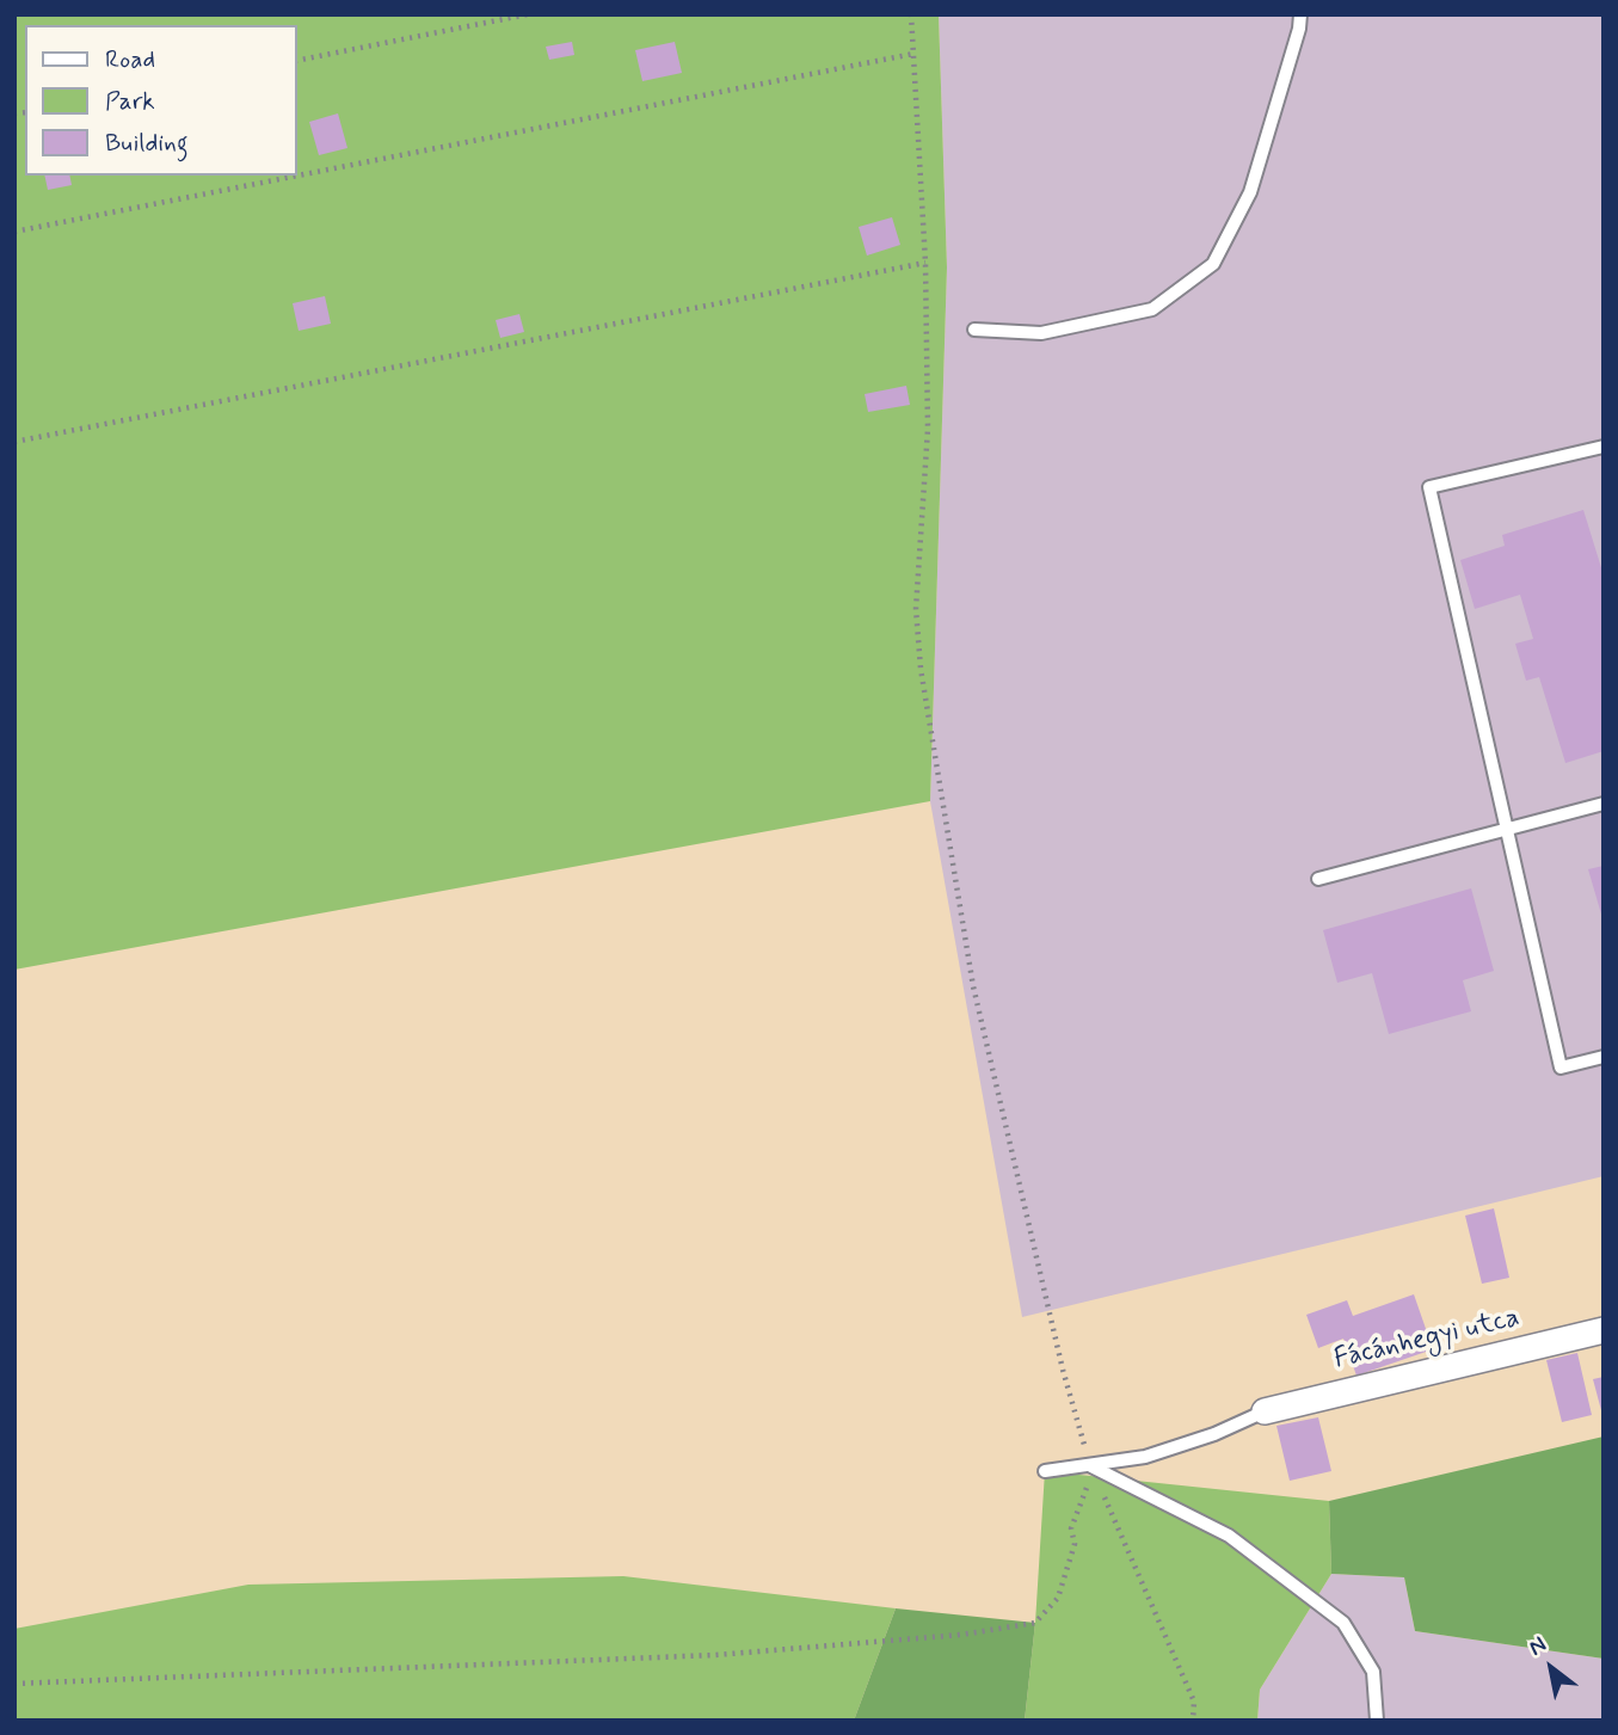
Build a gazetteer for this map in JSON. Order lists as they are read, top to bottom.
{
  "streets": {
    "street": ["Fácánhegyi utca"]
  },
  "legend": ["Road", "Park", "Building"],
  "north": "top left"
}
